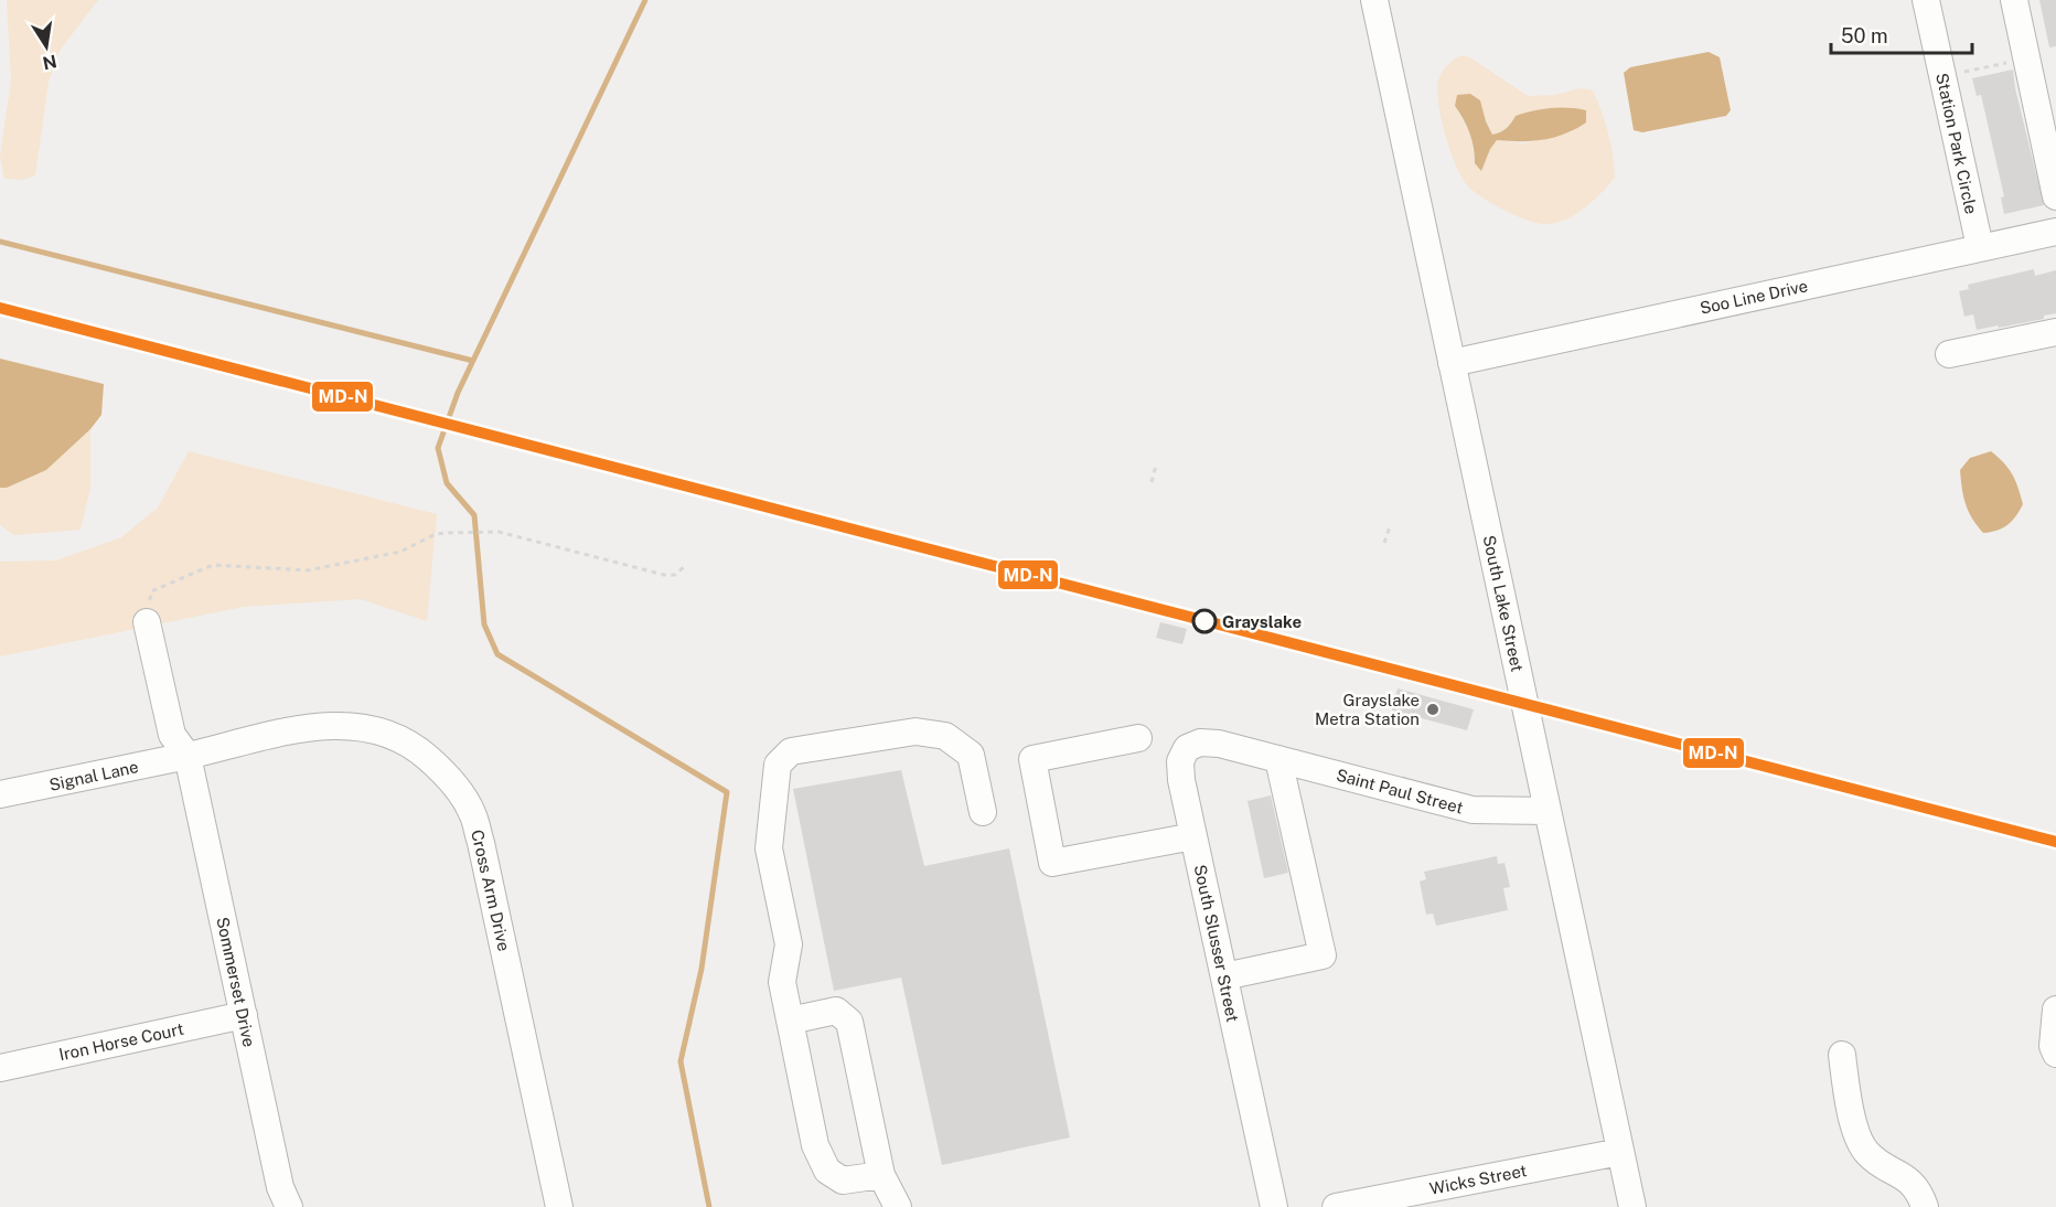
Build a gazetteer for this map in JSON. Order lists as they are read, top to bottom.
{
  "streets": {
    "street": [
      "Station Park Circle",
      "Soo Line Drive",
      "South Lake Street",
      "Signal Lane",
      "Saint Paul Street",
      "Cross Arm Drive",
      "South Slusser Street",
      "Sommerset Drive",
      "Iron Horse Court",
      "Wicks Street"
    ]
  },
  "crossings": [
    ["Station Park Circle", "Soo Line Drive"],
    ["Soo Line Drive", "South Lake Street"],
    ["South Lake Street", "Saint Paul Street"],
    ["South Lake Street", "Wicks Street"],
    ["Signal Lane", "Cross Arm Drive"],
    ["Signal Lane", "Sommerset Drive"],
    ["Saint Paul Street", "South Slusser Street"],
    ["Cross Arm Drive", "Sommerset Drive"],
    ["Sommerset Drive", "Iron Horse Court"]
  ],
  "places": ["Grayslake", "Grayslake Metra Station"],
  "lines": ["transit line MD-N"],
  "scale_bar": "50 m",
  "north": "bottom"
}
